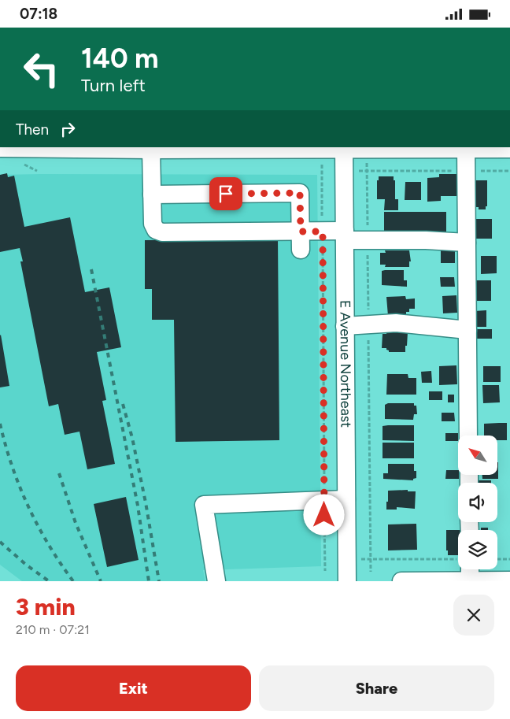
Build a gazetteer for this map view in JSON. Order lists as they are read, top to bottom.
{
  "streets": {
    "street": ["E Avenue Northeast"]
  },
  "north": "top left",
  "page": {
    "status": "07:18",
    "turn": ["140 m", "Turn left"],
    "then": "Then",
    "heading": ["3 min", "210 m · 07:21"],
    "buttons": ["Exit", "Share"]
  }
}
